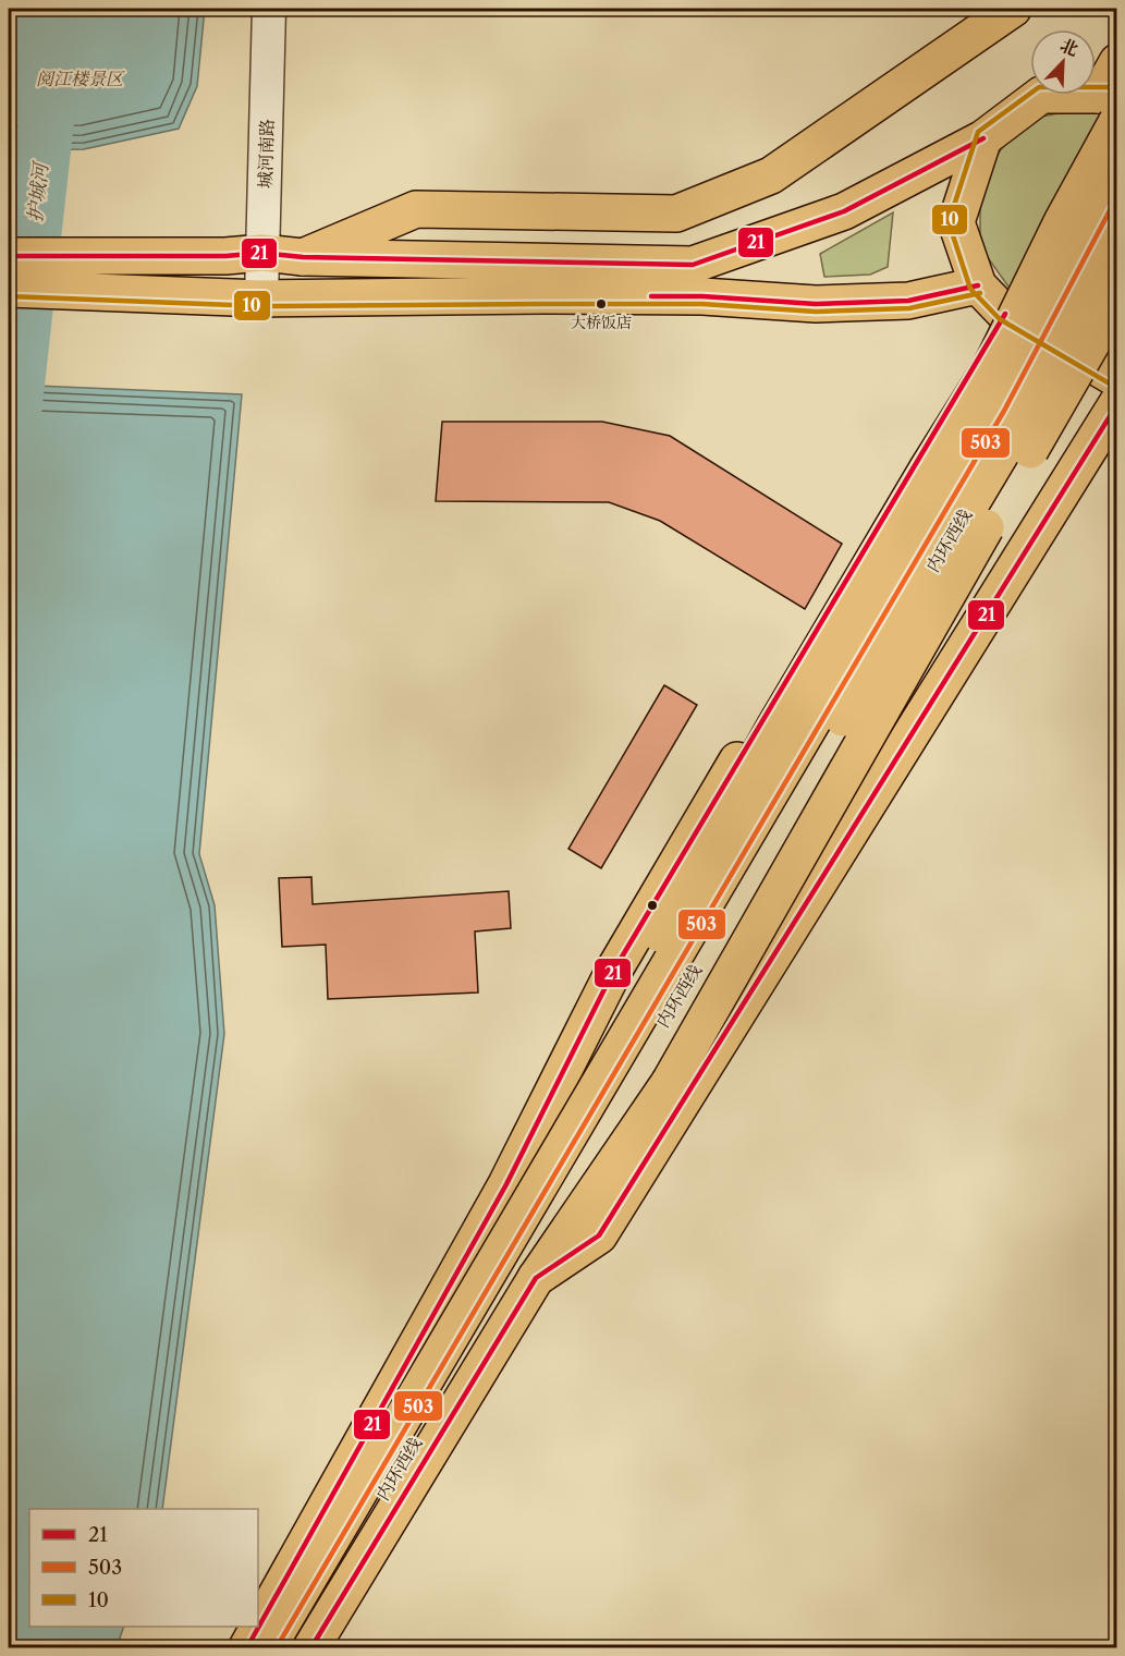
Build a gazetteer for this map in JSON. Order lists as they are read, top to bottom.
{
  "streets": {
    "main road": ["内环西线"],
    "street": ["城河南路"]
  },
  "water": ["护城河"],
  "parks": ["阅江楼景区"],
  "places": ["大桥饭店"],
  "lines": ["transit line 10", "transit line 21", "transit line 503"],
  "legend": ["21", "503", "10"],
  "north": "top right"
}
